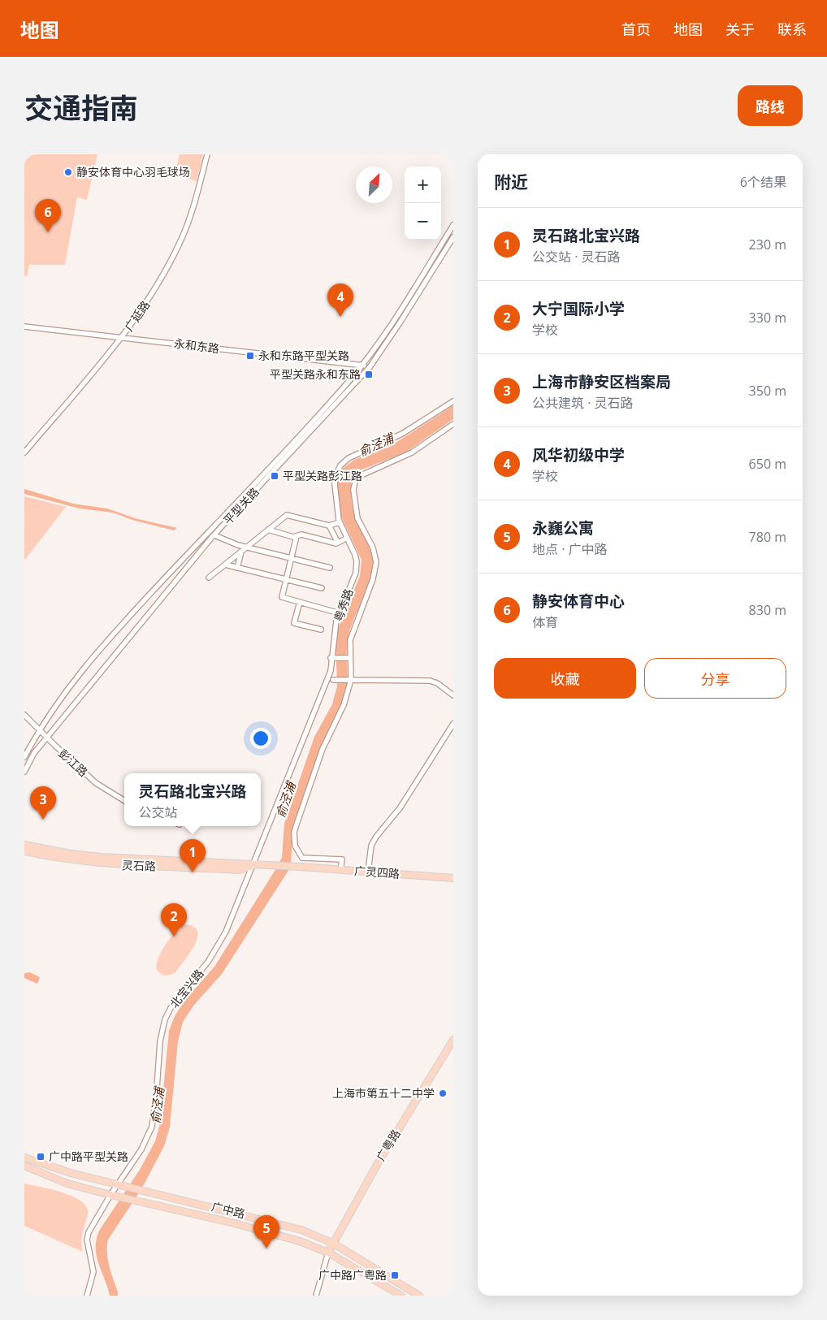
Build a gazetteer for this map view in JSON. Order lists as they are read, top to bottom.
{
  "streets": {
    "main road": [
      "灵石路",
      "广灵四路",
      "广粤路",
      "广中路"
    ],
    "street": [
      "广延路",
      "永和东路",
      "平型关路",
      "粤秀路",
      "彭江路",
      "北宝兴路"
    ]
  },
  "crossings": [
    ["广延路", "永和东路"],
    ["永和东路", "平型关路"],
    ["平型关路", "彭江路"],
    ["粤秀路", "灵石路"],
    ["粤秀路", "北宝兴路"],
    ["灵石路", "广灵四路"],
    ["灵石路", "北宝兴路"],
    ["北宝兴路", "广中路"],
    ["广粤路", "广中路"]
  ],
  "water": ["俞泾浦"],
  "places": {
    "other": ["静安体育中心羽毛球场", "上海市第五十二中学"],
    "transit": [
      "永和东路平型关路",
      "平型关路永和东路",
      "平型关路彭江路",
      "广中路平型关路",
      "广中路广粤路"
    ]
  },
  "north": "top right",
  "page": {
    "header": "地图",
    "nav": [
      "首页",
      "地图",
      "关于",
      "联系"
    ],
    "title": "交通指南",
    "buttons": [
      "路线",
      ["收藏", "分享"]
    ],
    "heading": ["附近", "6个结果"],
    "map_buttons": ["+", "−"],
    "pins": [
      "6",
      "4",
      "3",
      "1",
      "2",
      "5"
    ],
    "list": [
      {
        "mark": "1",
        "name": "灵石路北宝兴路",
        "note": "公交站 · 灵石路",
        "value": "230 m"
      },
      {
        "mark": "2",
        "name": "大宁国际小学",
        "note": "学校",
        "value": "330 m"
      },
      {
        "mark": "3",
        "name": "上海市静安区档案局",
        "note": "公共建筑 · 灵石路",
        "value": "350 m"
      },
      {
        "mark": "4",
        "name": "风华初级中学",
        "note": "学校",
        "value": "650 m"
      },
      {
        "mark": "5",
        "name": "永巍公寓",
        "note": "地点 · 广中路",
        "value": "780 m"
      },
      {
        "mark": "6",
        "name": "静安体育中心",
        "note": "体育",
        "value": "830 m"
      }
    ],
    "popup": ["灵石路北宝兴路", "公交站"]
  }
}
